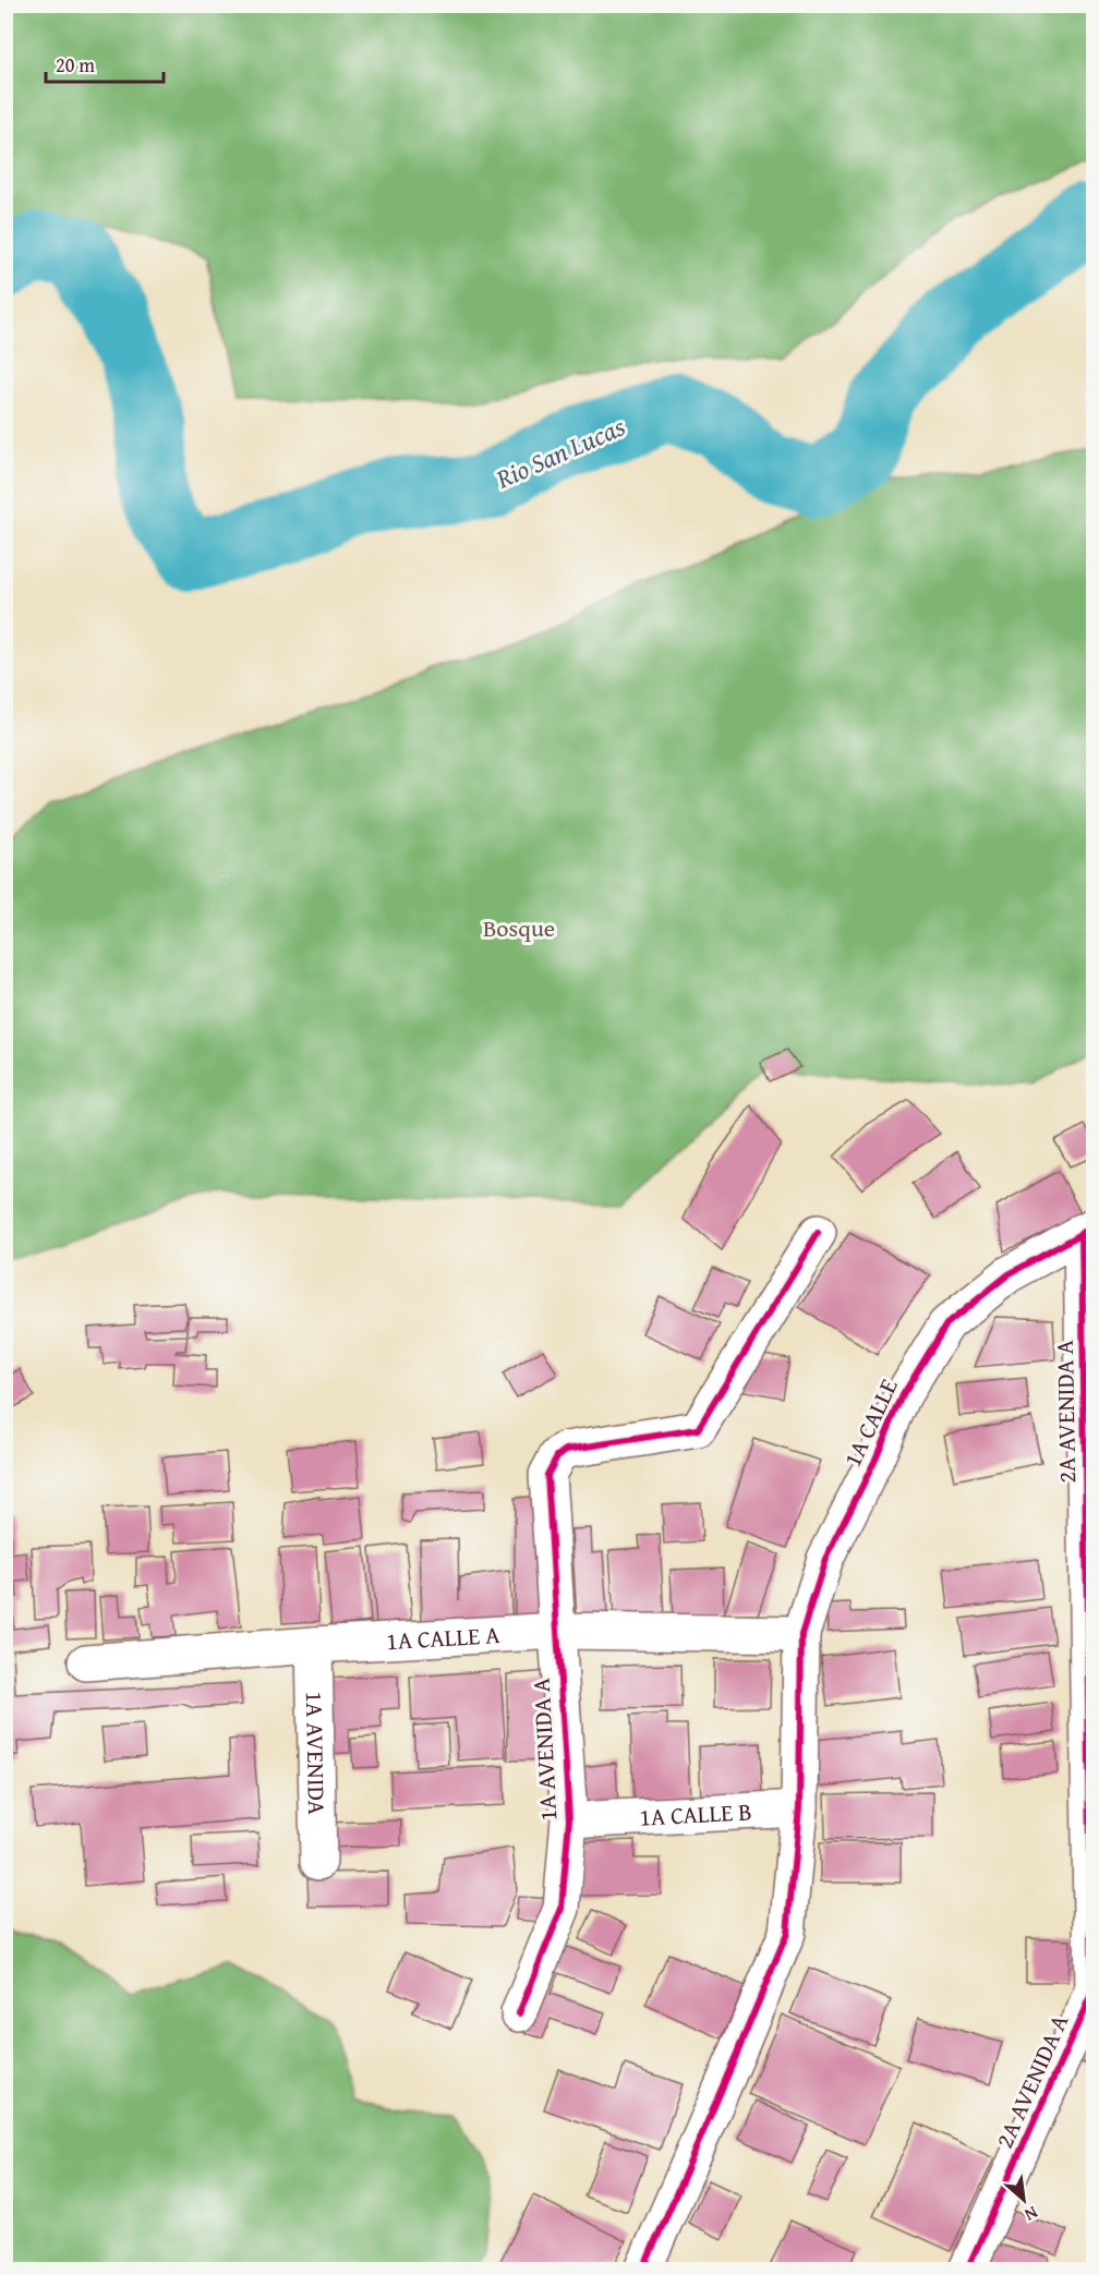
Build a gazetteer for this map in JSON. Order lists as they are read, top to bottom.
{
  "streets": {
    "street": [
      "2A AVENIDA A",
      "1A CALLE",
      "1A CALLE A",
      "1A AVENIDA A",
      "1A AVENIDA",
      "1A CALLE B"
    ]
  },
  "crossings": [
    ["2A AVENIDA A", "1A CALLE"],
    ["1A CALLE", "1A CALLE A"],
    ["1A CALLE A", "1A AVENIDA A"],
    ["1A CALLE A", "1A AVENIDA"]
  ],
  "water": ["Rio San Lucas"],
  "parks": ["Bosque"],
  "scale_bar": "20 m",
  "north": "bottom right"
}
